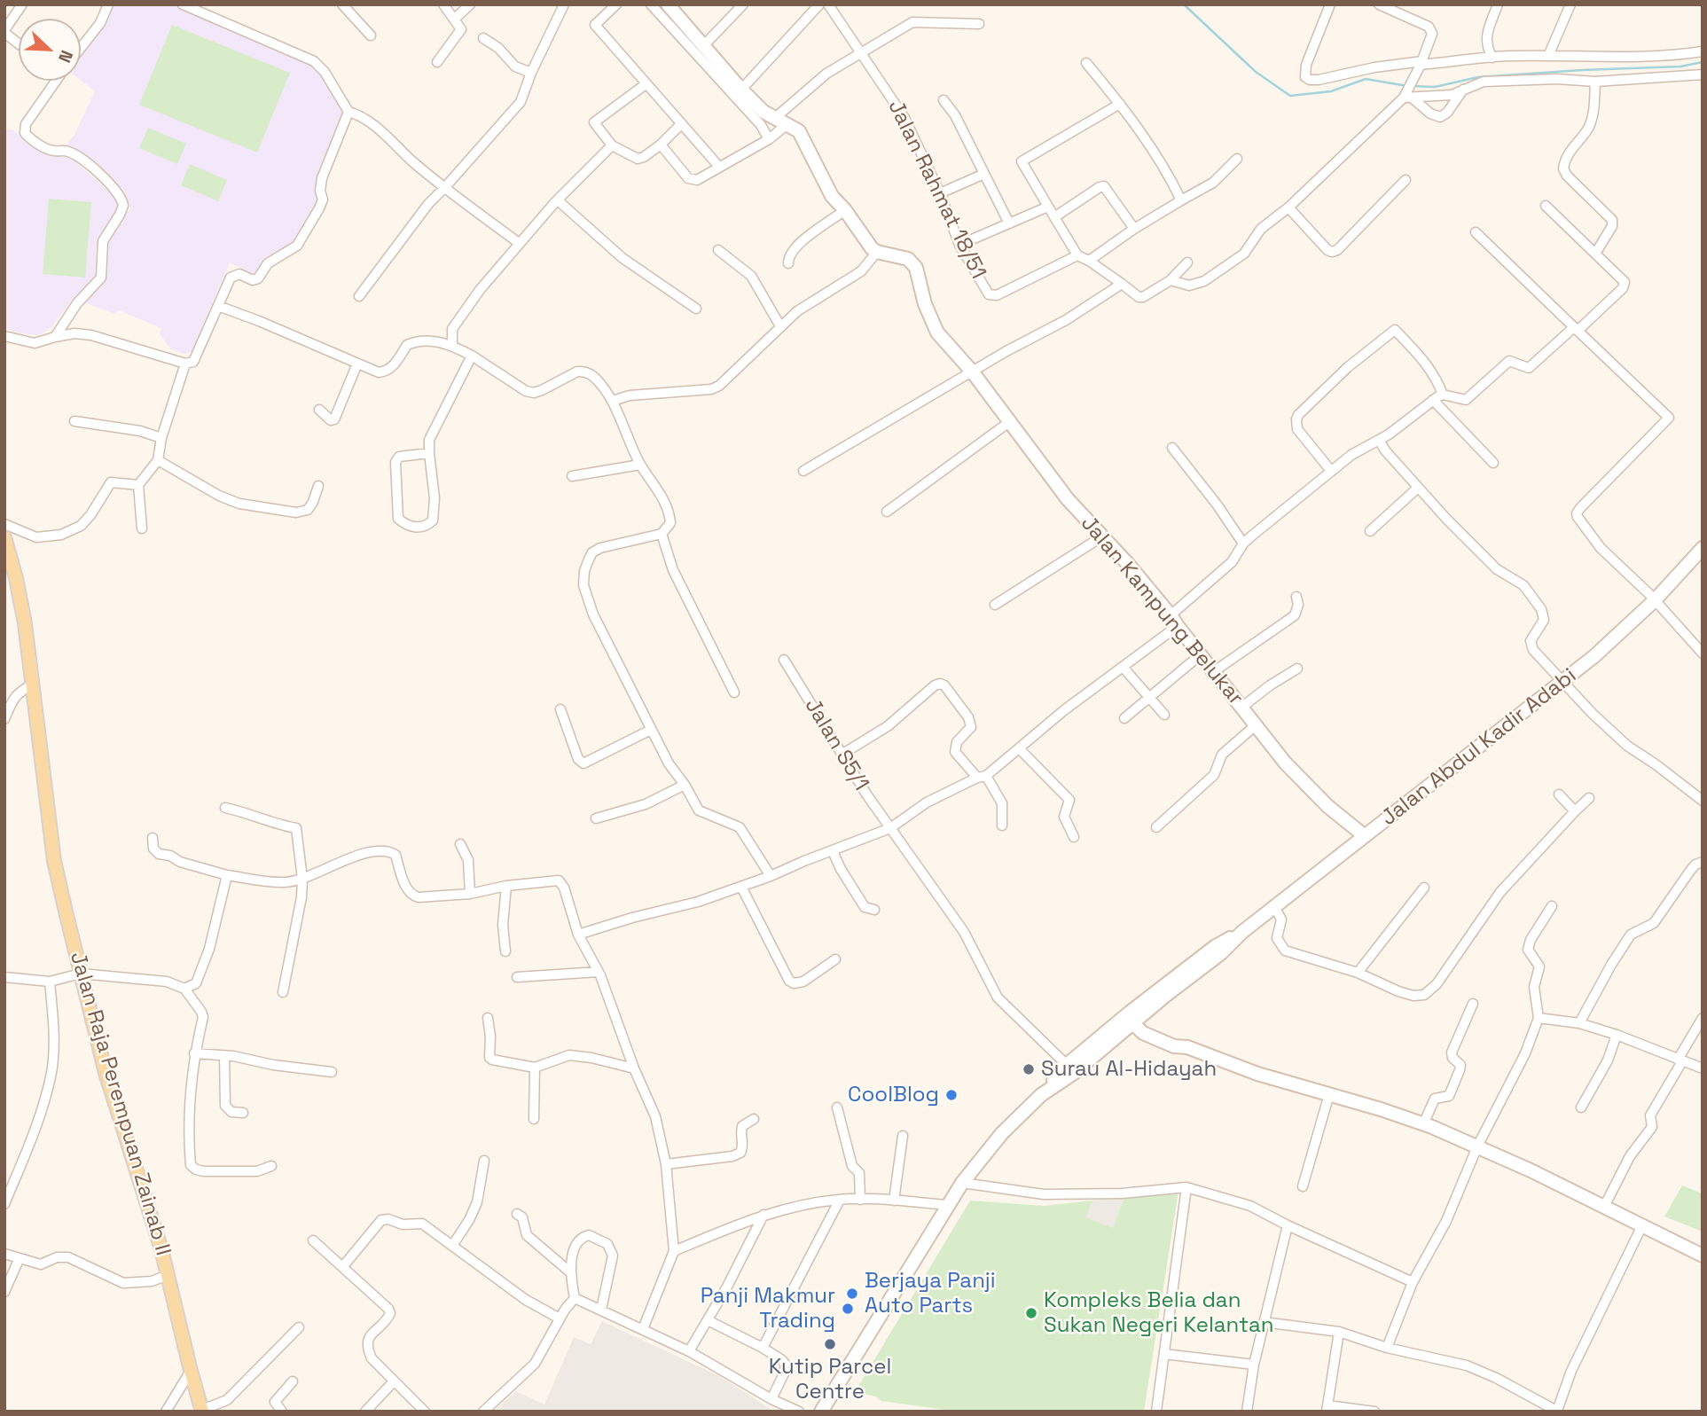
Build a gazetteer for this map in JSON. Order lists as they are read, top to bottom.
{
  "streets": {
    "main road": ["Jalan Kampung Belukar", "Jalan Abdul Kadir Adabi", "Jalan Raja Perempuan Zainab II"],
    "street": ["Jalan Rahmat 18/51", "Jalan S5/1"]
  },
  "crossings": [
    ["Jalan Kampung Belukar", "Jalan Abdul Kadir Adabi"],
    ["Jalan S5/1", "Jalan Abdul Kadir Adabi"]
  ],
  "places": [
    "Surau Al-Hidayah",
    "CoolBlog",
    "Berjaya Panji Auto Parts",
    "Panji Makmur Trading",
    "Kompleks Belia dan Sukan Negeri Kelantan",
    "Kutip Parcel Centre"
  ],
  "north": "bottom right"
}
